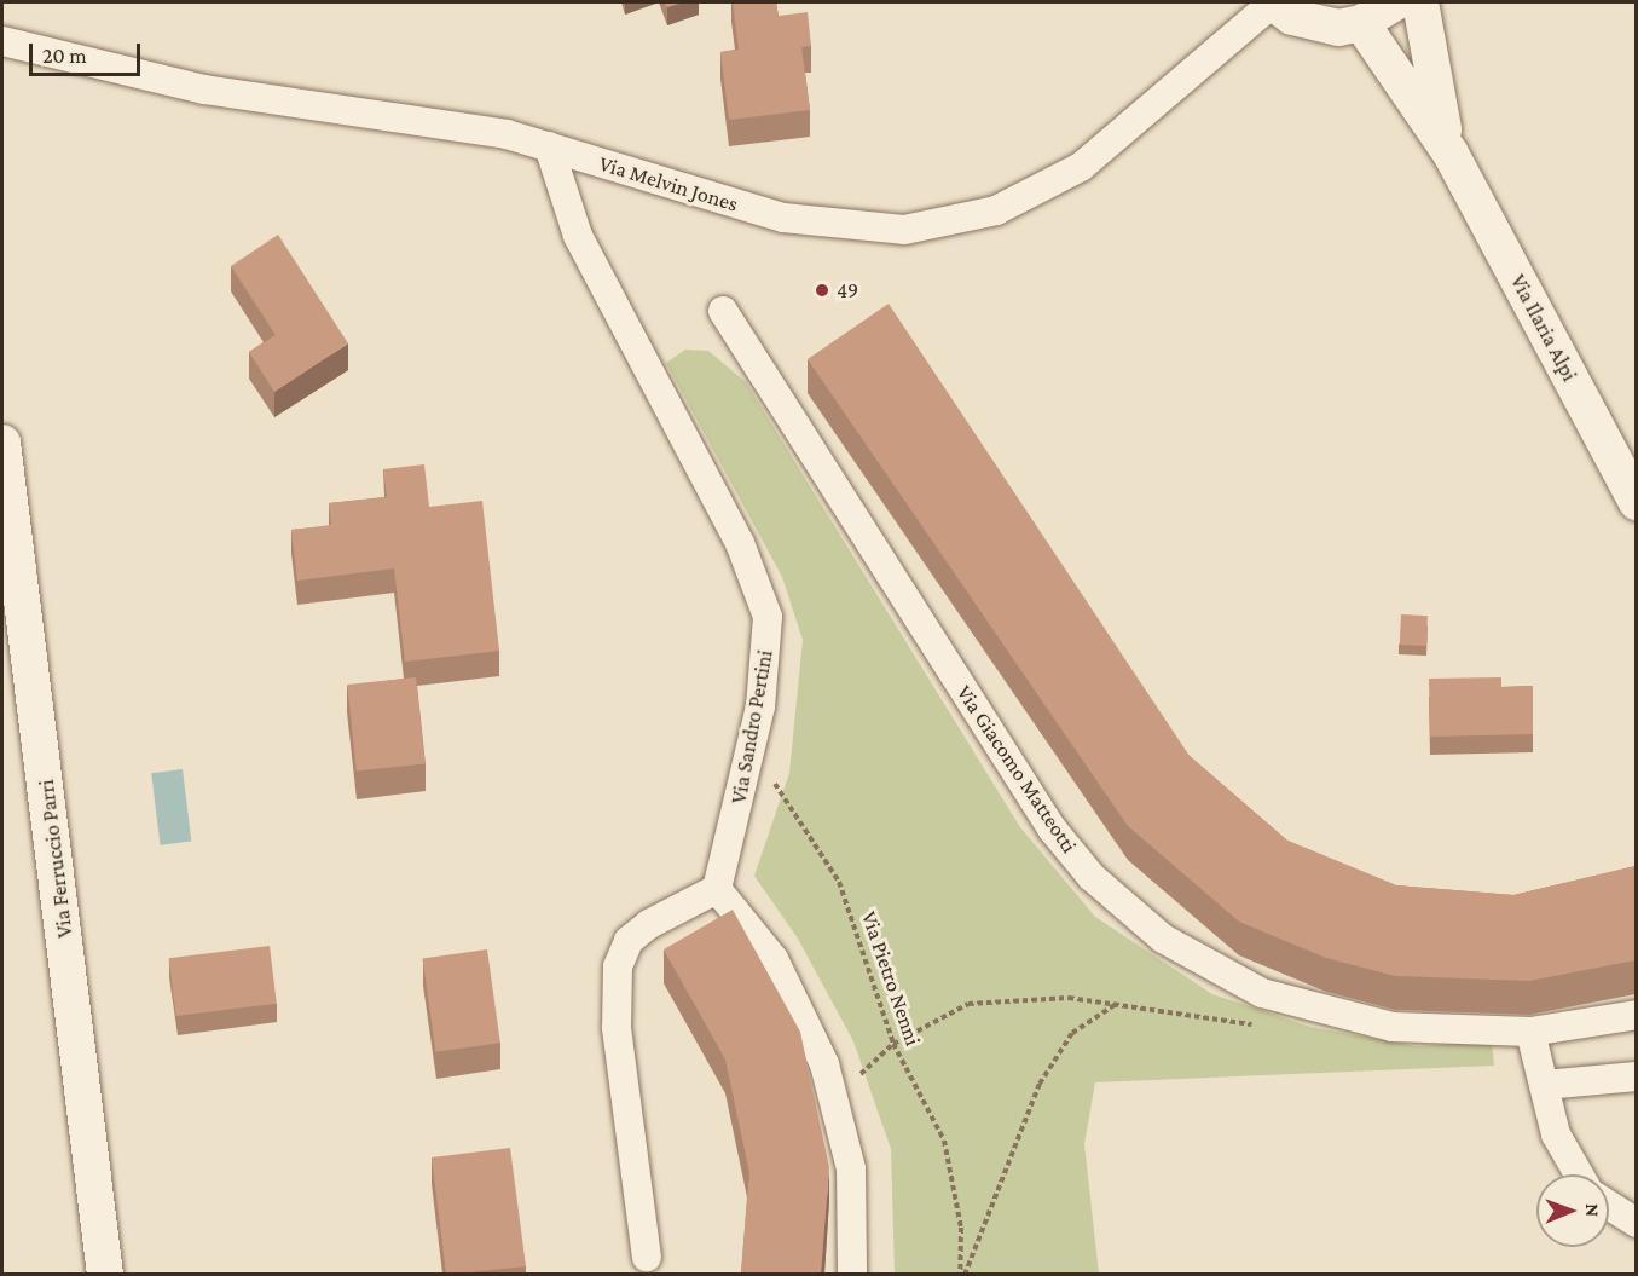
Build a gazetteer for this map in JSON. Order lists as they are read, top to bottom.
{
  "streets": {
    "street": [
      "Via Melvin Jones",
      "Via Ilaria Alpi",
      "Via Sandro Pertini",
      "Via Giacomo Matteotti",
      "Via Ferruccio Parri"
    ],
    "path": ["Via Pietro Nenni"]
  },
  "crossings": [
    ["Via Melvin Jones", "Via Sandro Pertini"],
    ["Via Sandro Pertini", "Via Pietro Nenni"]
  ],
  "places": ["49"],
  "scale_bar": "20 m",
  "north": "right"
}
